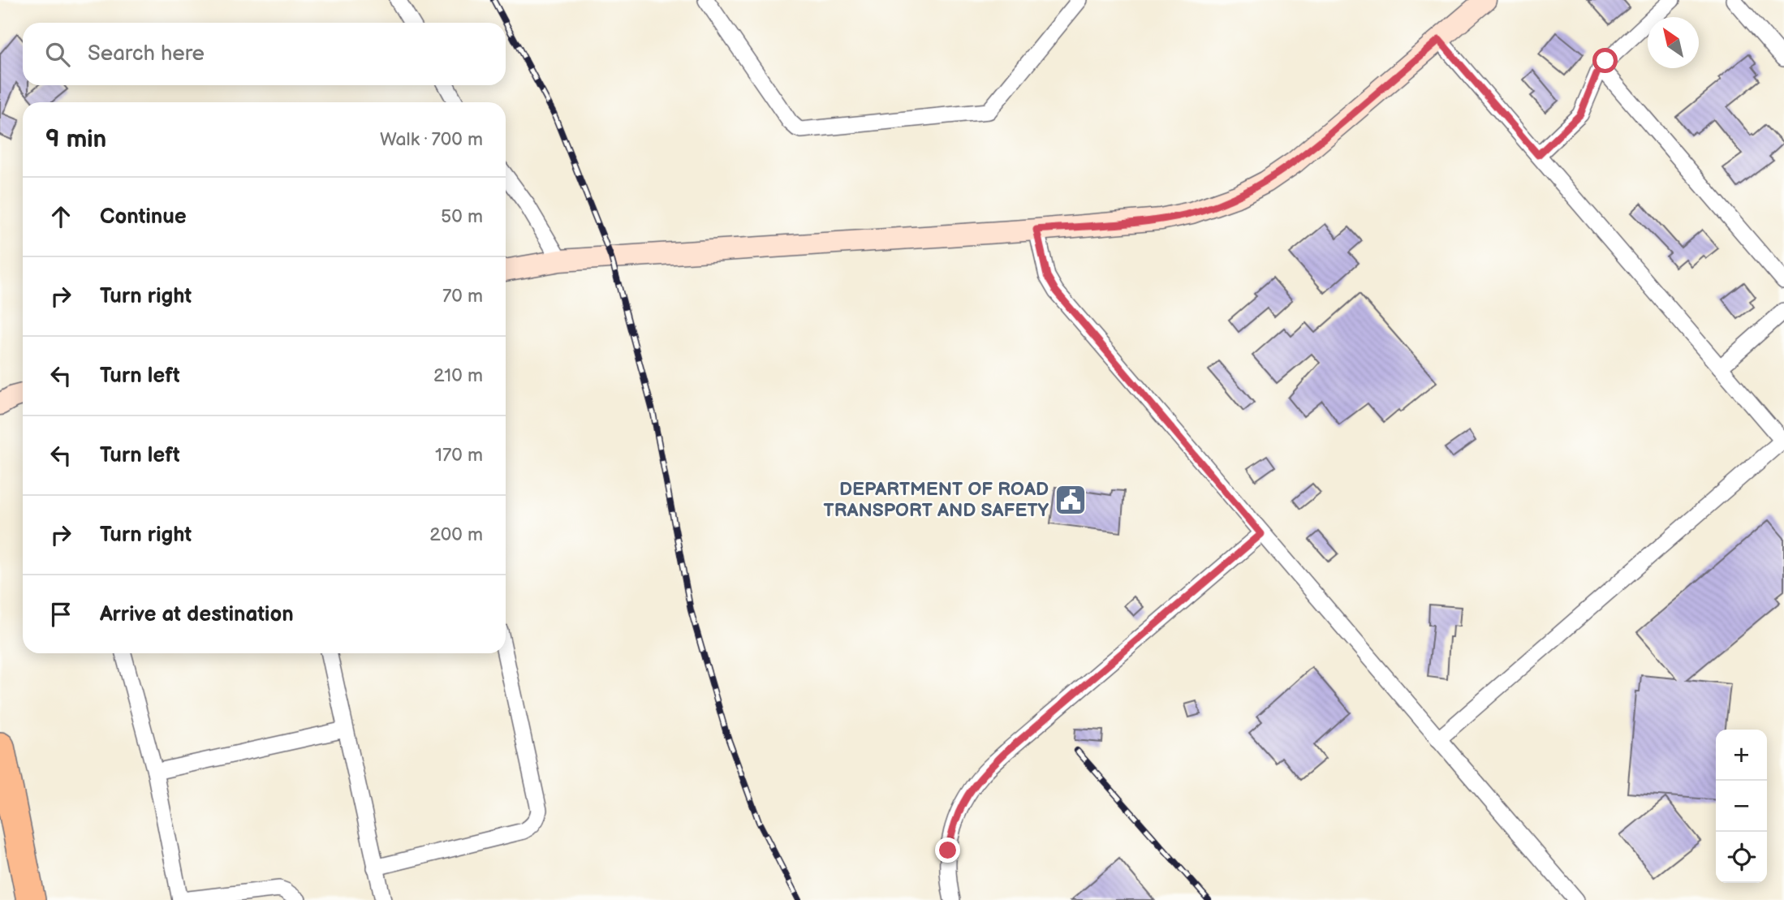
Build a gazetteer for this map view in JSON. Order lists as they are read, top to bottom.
{
  "places": {
    "public building": ["DEPARTMENT OF ROAD TRANSPORT AND SAFETY"]
  },
  "north": "top left",
  "page": {
    "search": "Search here",
    "heading": ["9 min", "Walk · 700 m"],
    "list": [
      ["Continue", "50 m"],
      ["Turn right", "70 m"],
      ["Turn left", "210 m"],
      ["Turn left", "170 m"],
      ["Turn right", "200 m"],
      "Arrive at destination"
    ],
    "map_buttons": ["+", "−"]
  }
}
